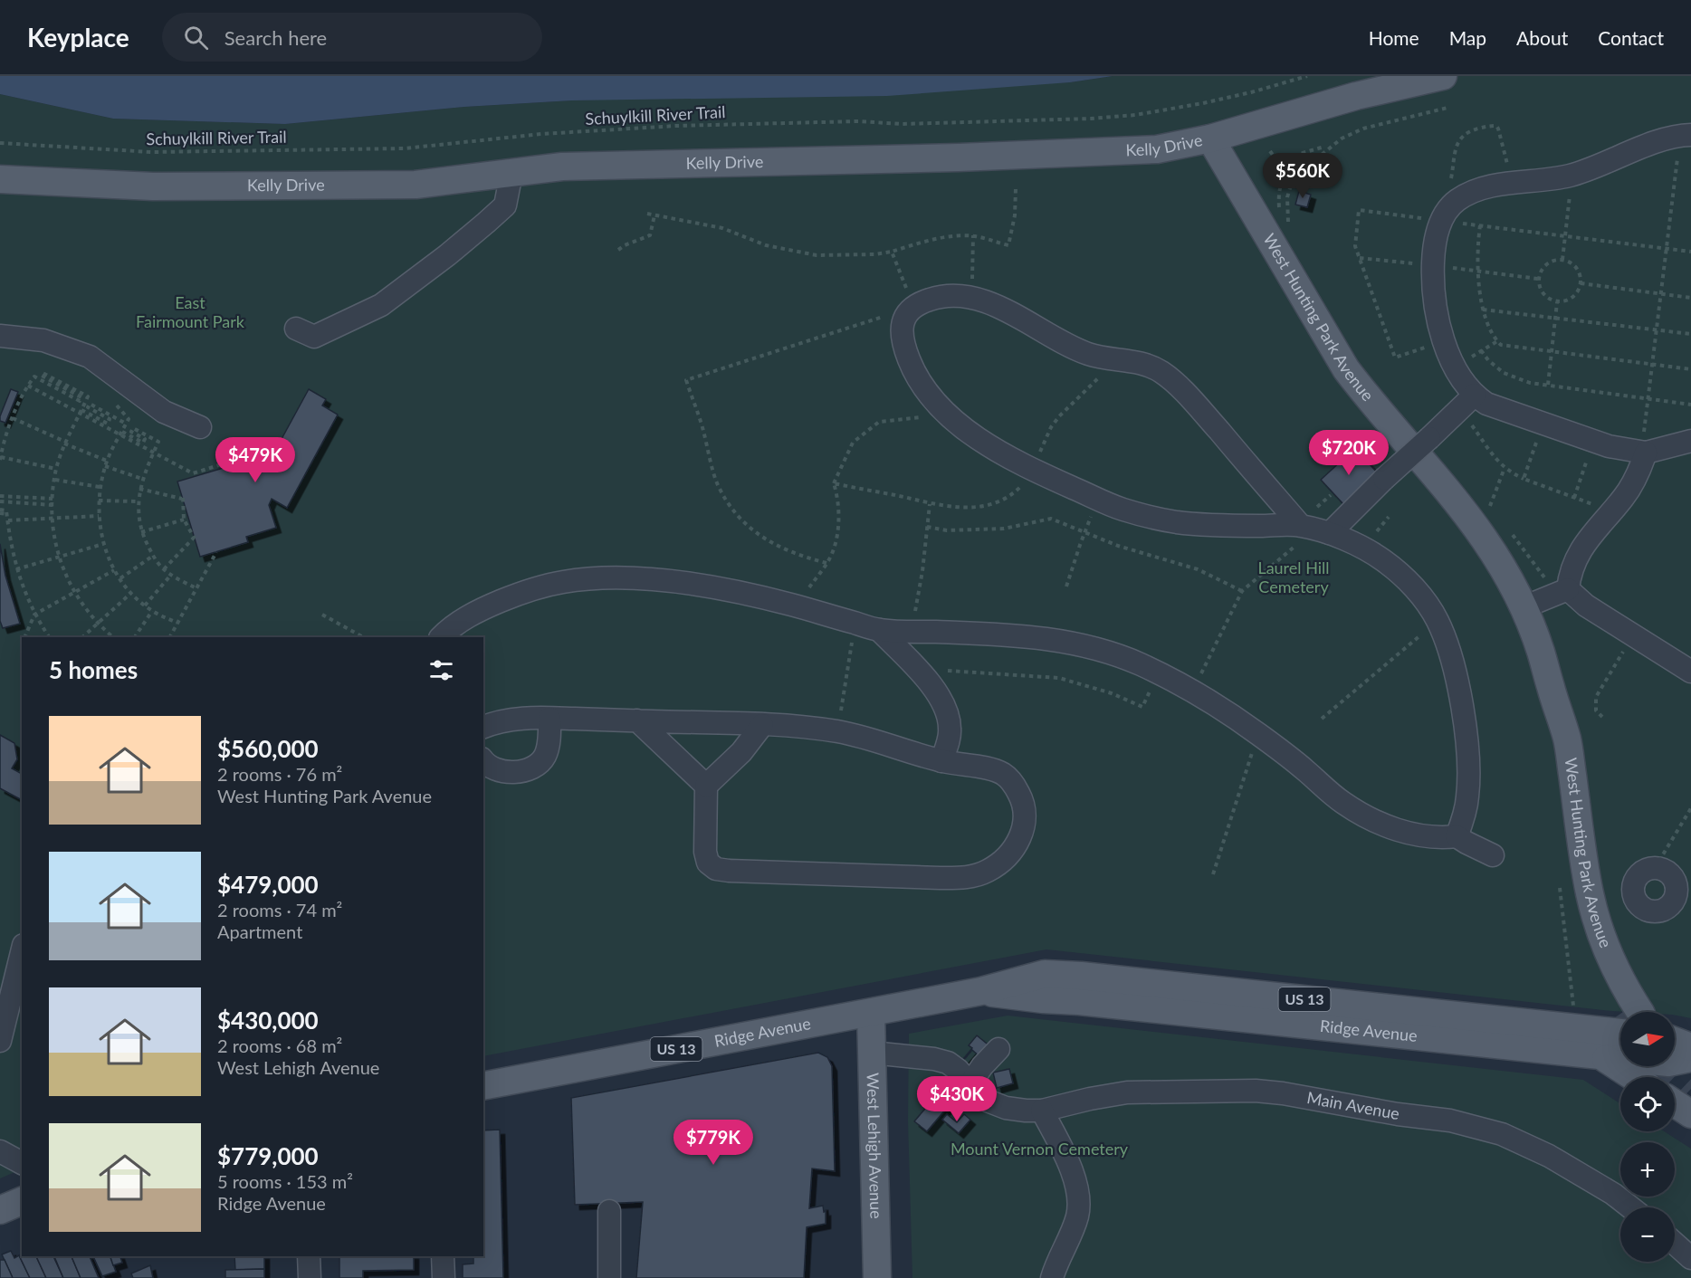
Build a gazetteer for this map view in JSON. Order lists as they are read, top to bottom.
{
  "streets": {
    "main road": [
      "Kelly Drive",
      "West Hunting Park Avenue",
      "US 13",
      "Ridge Avenue",
      "West Lehigh Avenue"
    ],
    "street": ["Main Avenue"],
    "path": ["Schuylkill River Trail"]
  },
  "crossings": [
    ["Kelly Drive", "West Hunting Park Avenue"],
    ["US 13", "Ridge Avenue"],
    ["Ridge Avenue", "West Lehigh Avenue"],
    ["Main Avenue", "West Lehigh Avenue"]
  ],
  "parks": ["East Fairmount Park", "Laurel Hill Cemetery", "Mount Vernon Cemetery"],
  "north": "right",
  "page": {
    "header": "Keyplace",
    "search": "Search here",
    "nav": [
      "Home",
      "Map",
      "About",
      "Contact"
    ],
    "price": [
      "$560K",
      "$720K",
      "$479K",
      "$430K",
      "$779K"
    ],
    "heading": "5 homes",
    "list": [
      {
        "name": "$560,000",
        "note": "2 rooms · 76 m² · West Hunting Park Avenue"
      },
      {
        "name": "$479,000",
        "note": "2 rooms · 74 m² · Apartment"
      },
      {
        "name": "$430,000",
        "note": "2 rooms · 68 m² · West Lehigh Avenue"
      },
      {
        "name": "$779,000",
        "note": "5 rooms · 153 m² · Ridge Avenue"
      }
    ],
    "map_buttons": ["+", "−"]
  }
}
